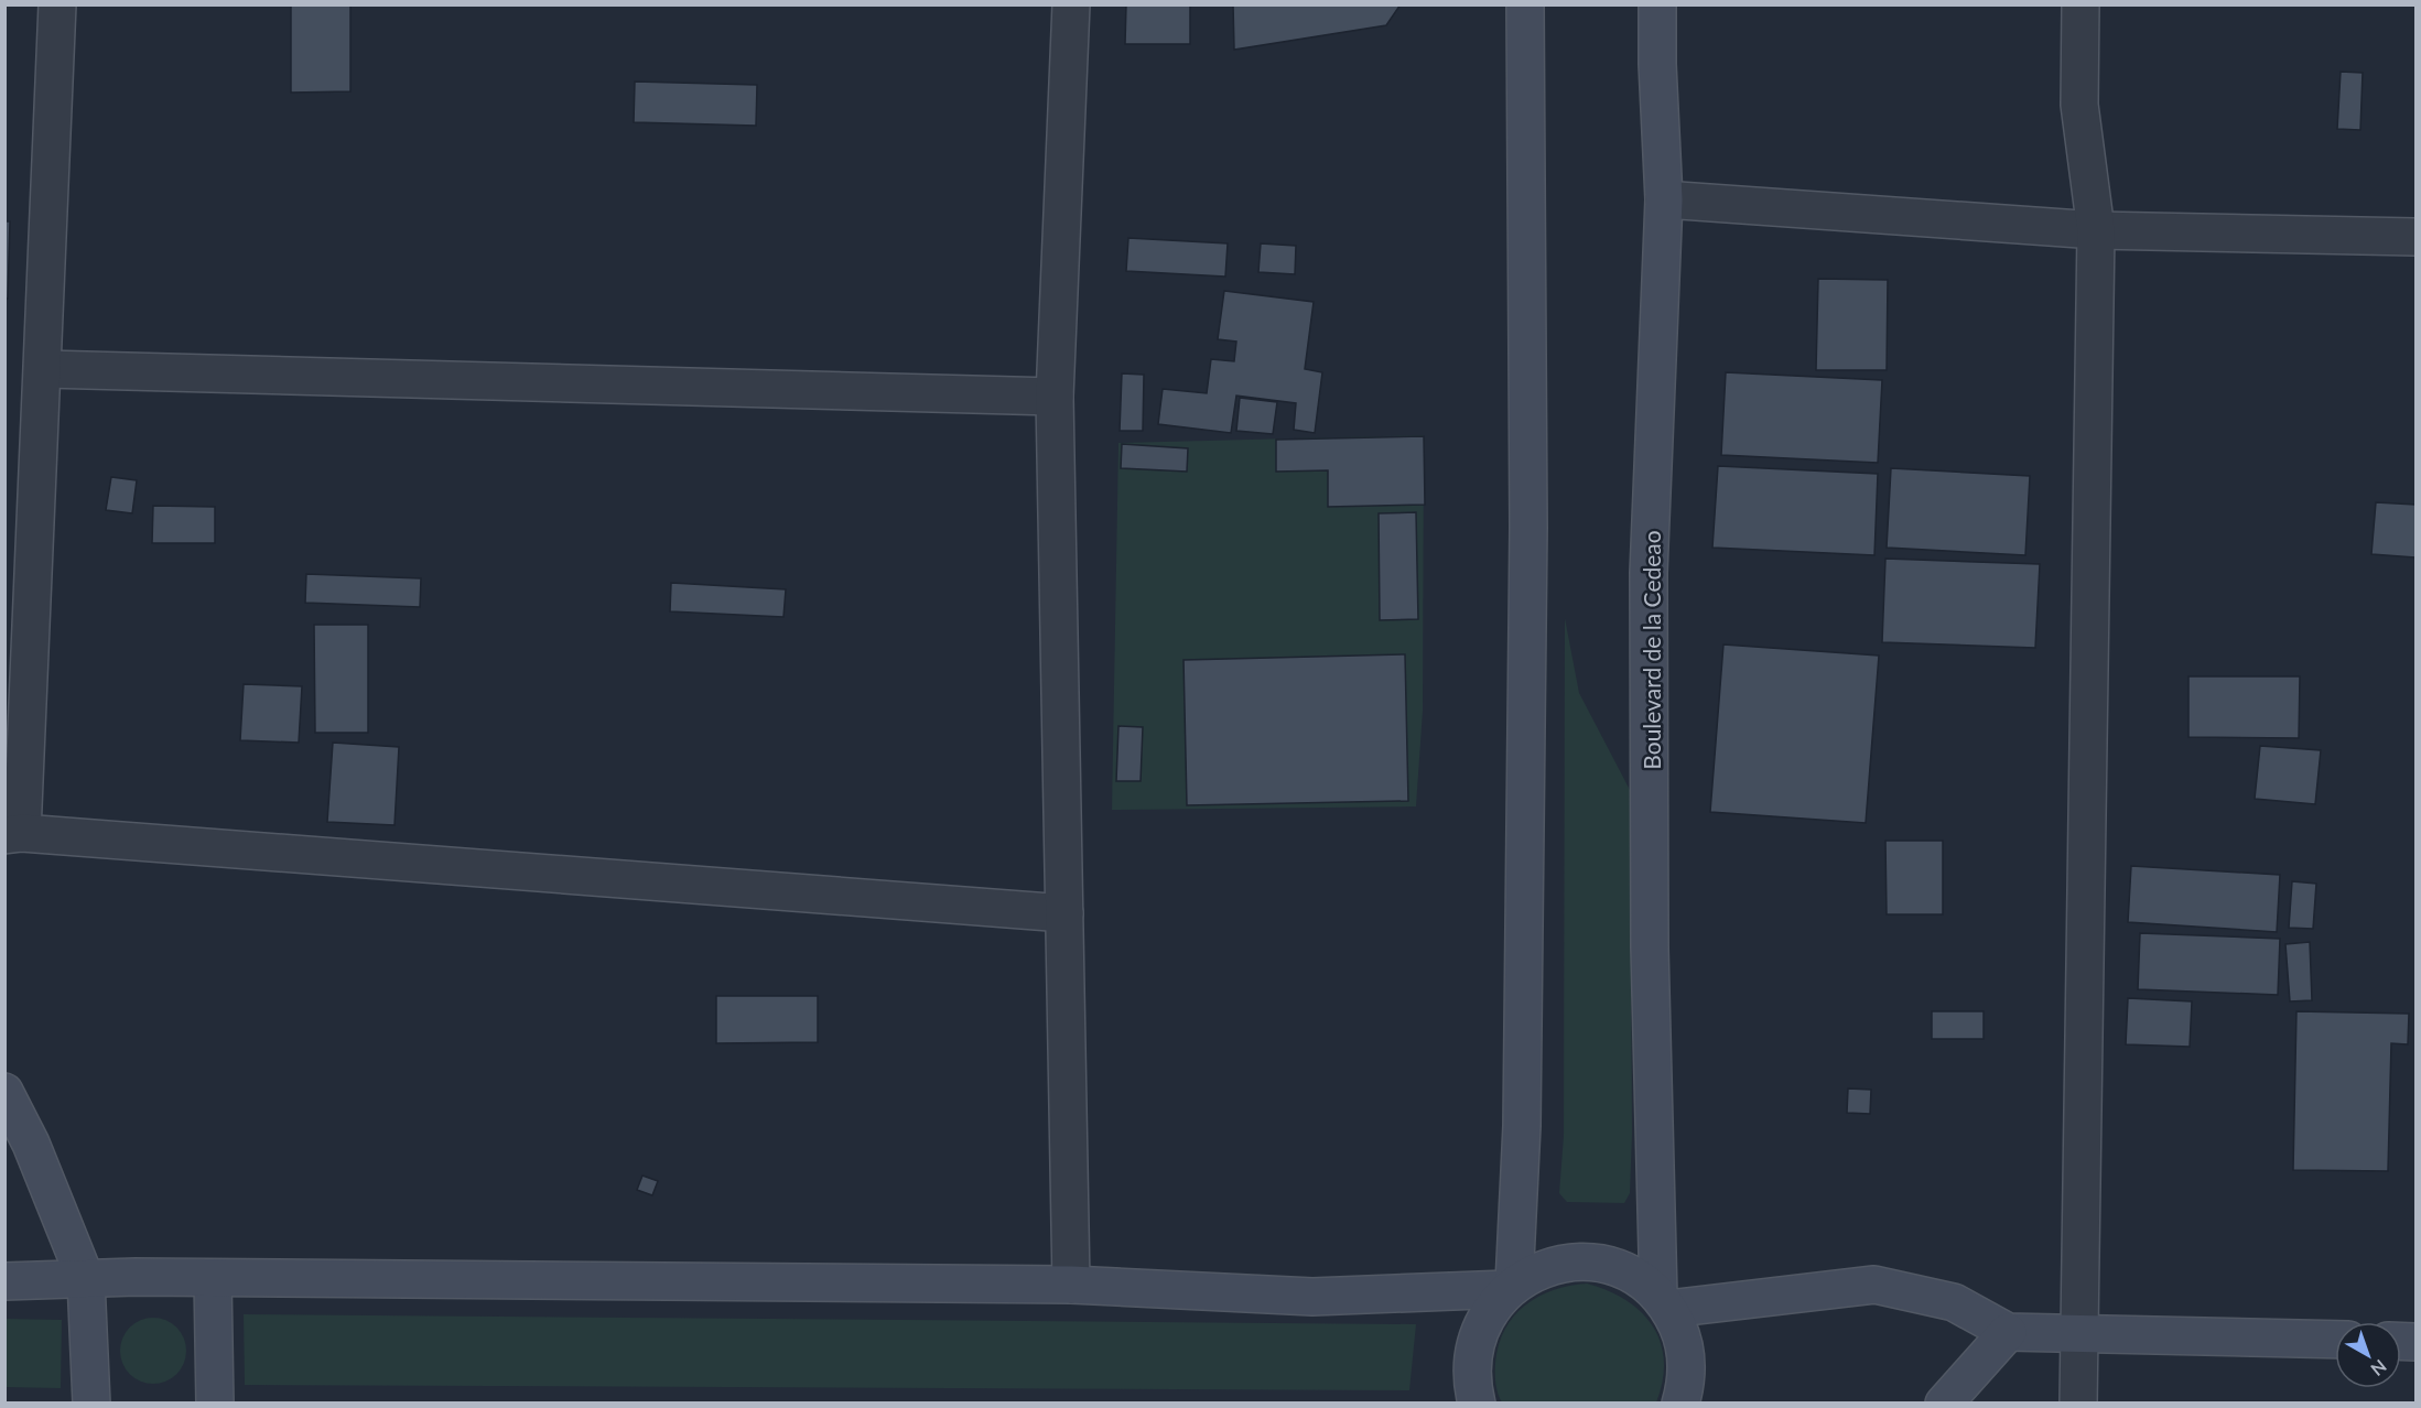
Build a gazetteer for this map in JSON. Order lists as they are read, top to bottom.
{
  "streets": {
    "main road": ["Boulevard de la Cedeao"]
  },
  "north": "bottom right"
}
